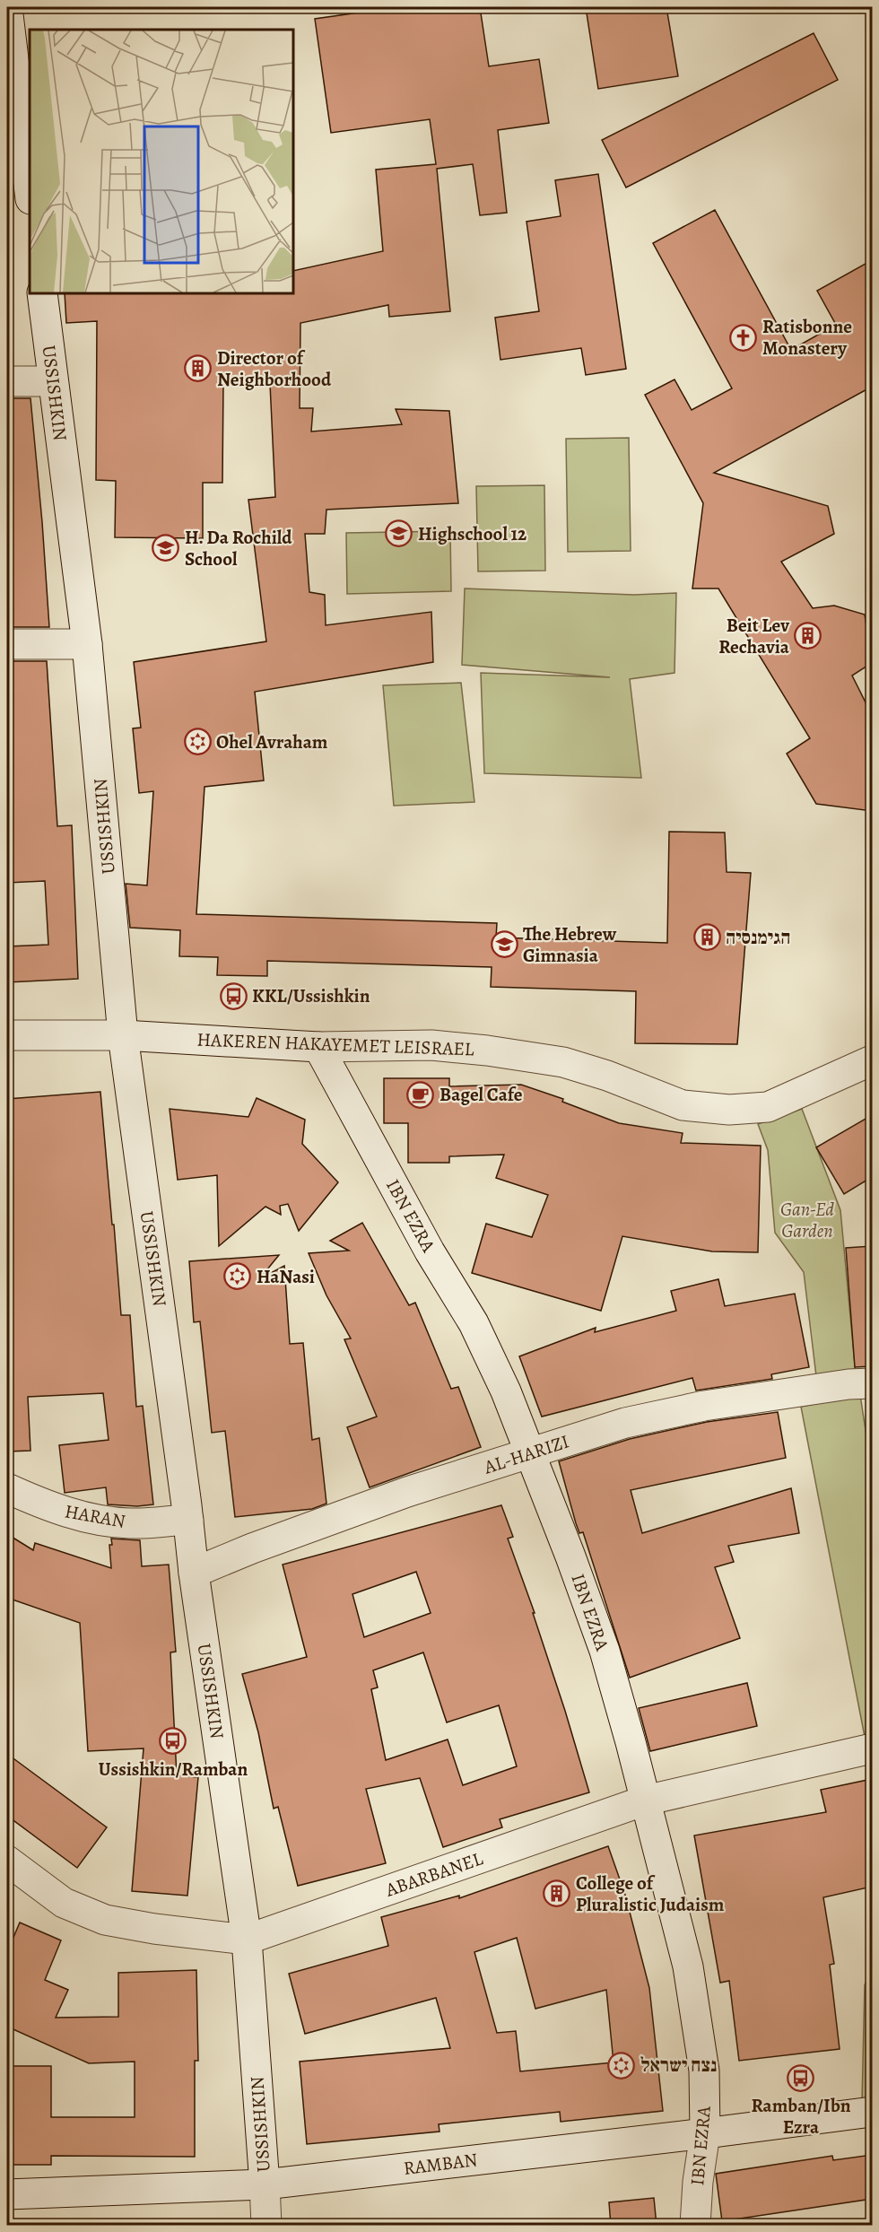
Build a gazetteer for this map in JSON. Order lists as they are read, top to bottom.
{
  "streets": {
    "street": [
      "USSISHKIN",
      "HAKEREN HAKAYEMET LEISRAEL",
      "IBN EZRA",
      "AL-HARIZI",
      "HARAN",
      "ABARBANEL",
      "RAMBAN"
    ]
  },
  "crossings": [
    ["USSISHKIN", "HAKEREN HAKAYEMET LEISRAEL"],
    ["USSISHKIN", "AL-HARIZI"],
    ["USSISHKIN", "HARAN"],
    ["USSISHKIN", "ABARBANEL"],
    ["USSISHKIN", "RAMBAN"],
    ["HAKEREN HAKAYEMET LEISRAEL", "IBN EZRA"],
    ["IBN EZRA", "AL-HARIZI"],
    ["IBN EZRA", "ABARBANEL"],
    ["IBN EZRA", "RAMBAN"]
  ],
  "parks": ["Gan-Ed Garden"],
  "places": {
    "church": ["Ratisbonne Monastery"],
    "building": [
      "Director of Neighborhood",
      "Beit Lev Rechavia",
      "הגימנסיה",
      "College of Pluralistic Judaism"
    ],
    "school or university": ["Highschool 12", "H. Da Rochild School", "The Hebrew Gimnasia"],
    "synagogue": ["Ohel Avraham", "HaNasi", "נצח ישראל"],
    "bus stop": ["KKL/Ussishkin", "Ussishkin/Ramban", "Ramban/Ibn Ezra"],
    "cafe": ["Bagel Cafe"]
  }
}
